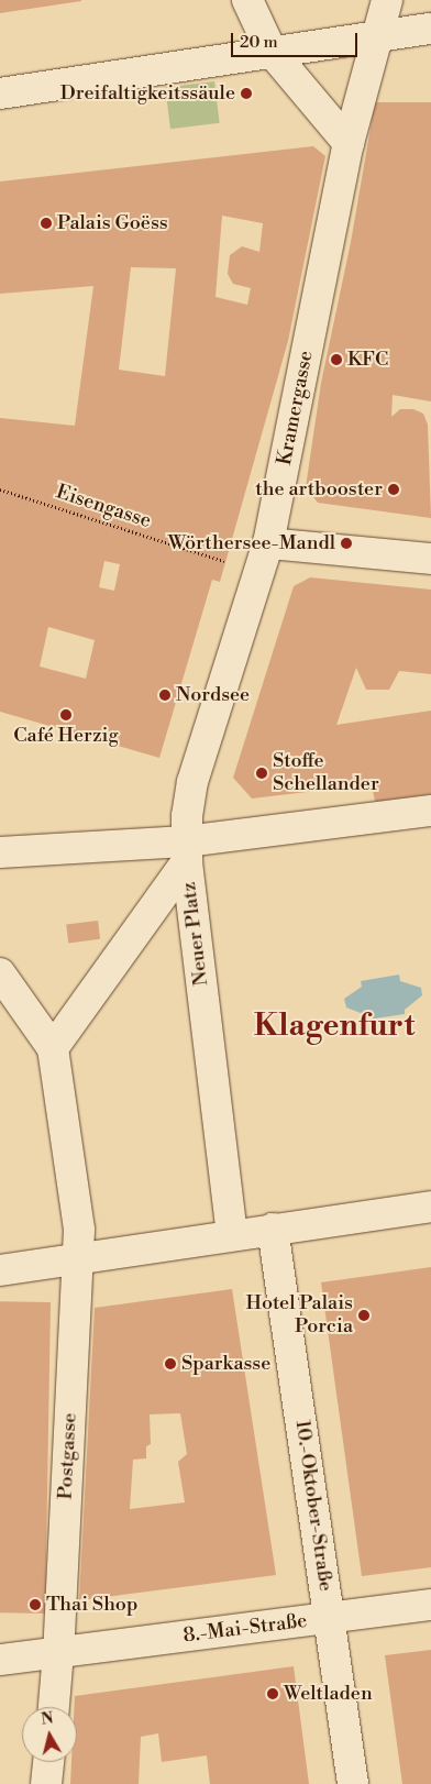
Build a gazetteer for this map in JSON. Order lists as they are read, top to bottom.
{
  "streets": {
    "street": [
      "Kramergasse",
      "Neuer Platz",
      "Postgasse",
      "10.-Oktober-Straße",
      "8.-Mai-Straße"
    ],
    "path": ["Eisengasse"]
  },
  "crossings": [
    ["Kramergasse", "Eisengasse"],
    ["Kramergasse", "Neuer Platz"],
    ["Neuer Platz", "Postgasse"],
    ["Postgasse", "8.-Mai-Straße"],
    ["10.-Oktober-Straße", "8.-Mai-Straße"]
  ],
  "districts": ["Klagenfurt"],
  "places": [
    "Dreifaltigkeitssäule",
    "Palais Goëss",
    "KFC",
    "the artbooster",
    "Wörthersee-Mandl",
    "Nordsee",
    "Café Herzig",
    "Stoffe Schellander",
    "Hotel Palais Porcia",
    "Sparkasse",
    "Thai Shop",
    "Weltladen"
  ],
  "scale_bar": "20 m",
  "north": "top"
}
